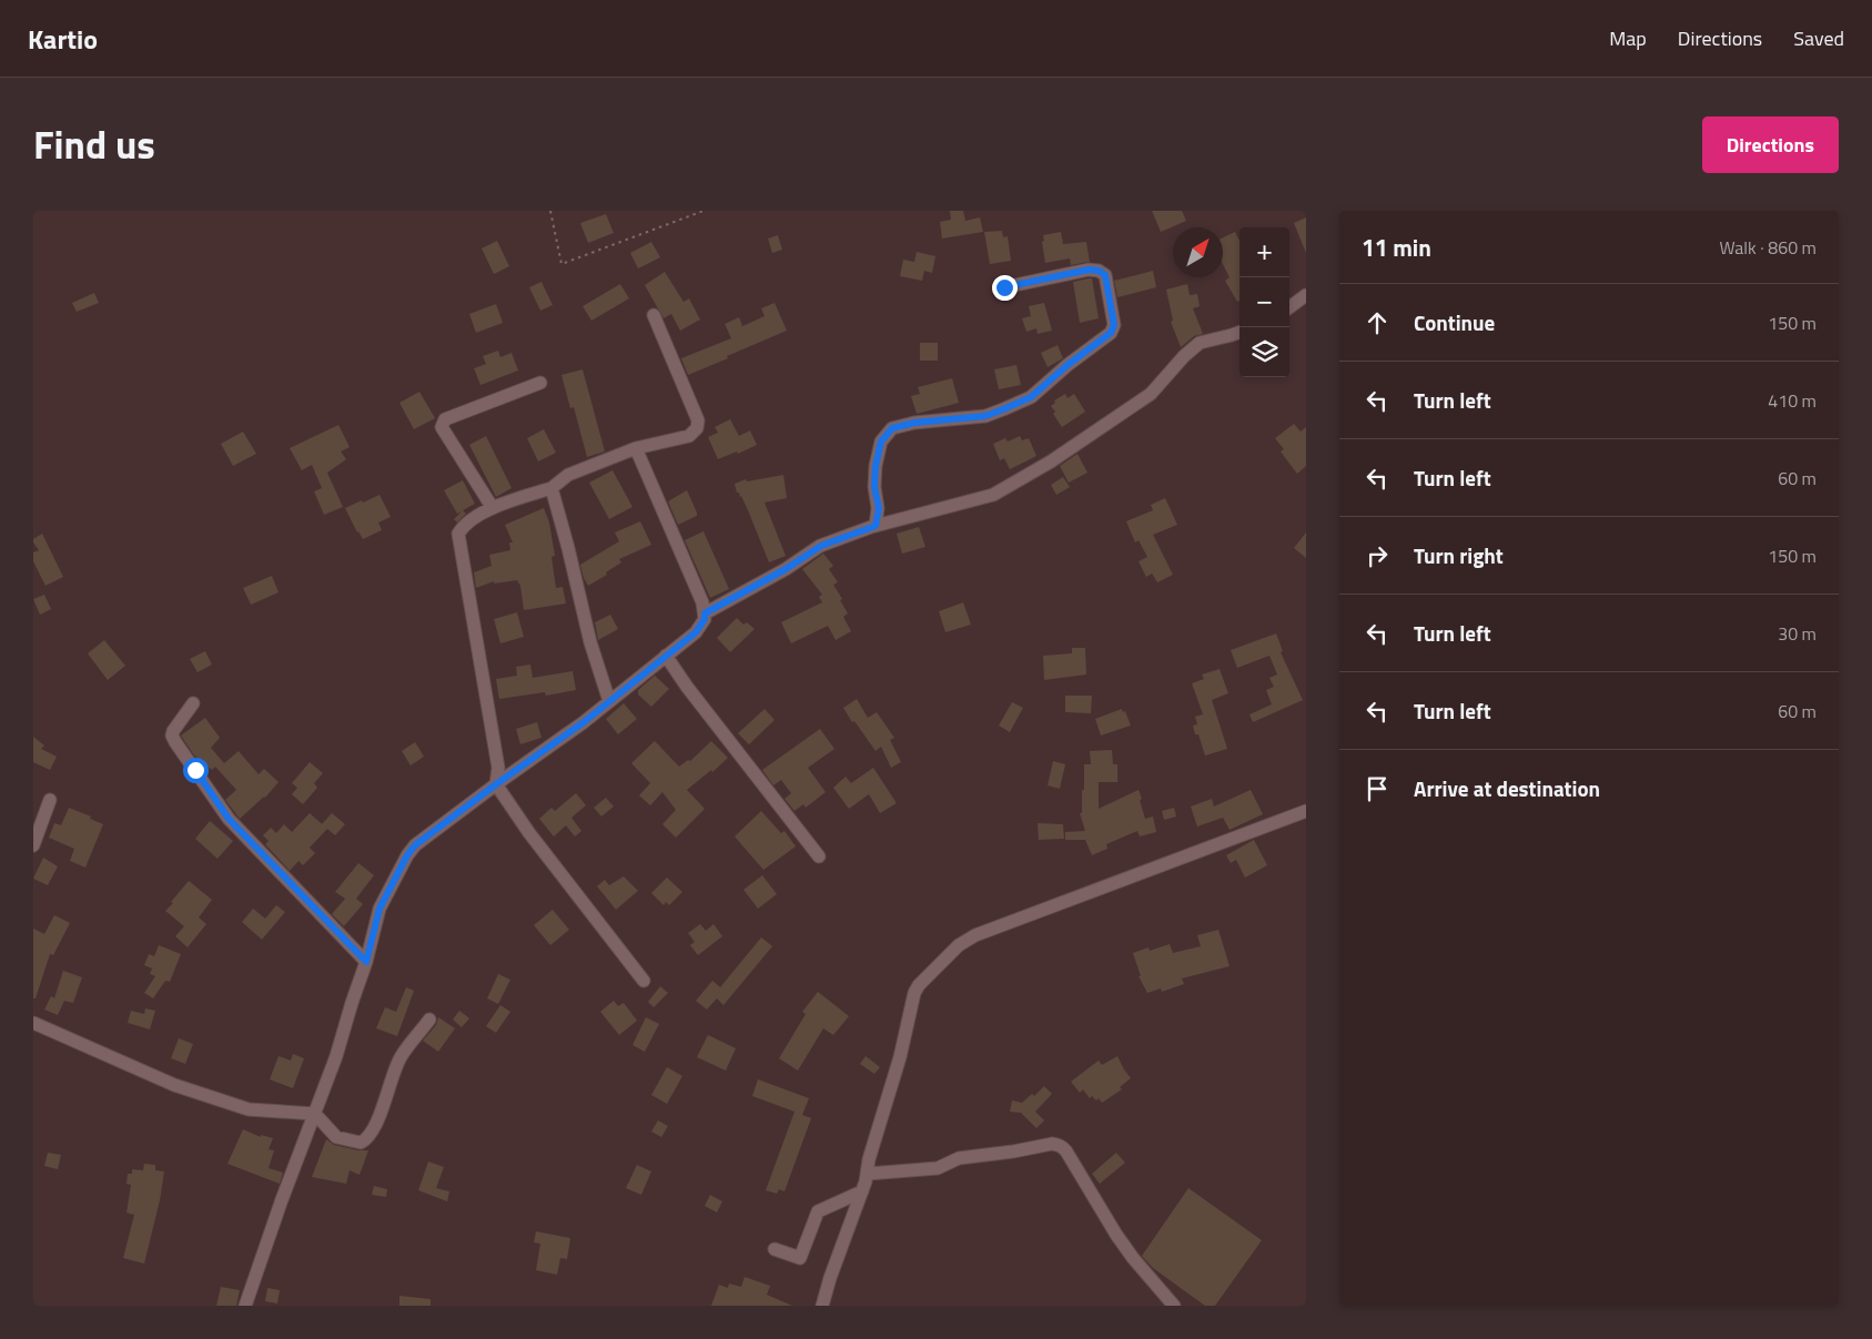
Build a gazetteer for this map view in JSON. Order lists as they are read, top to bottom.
{
  "north": "top right",
  "page": {
    "header": "Kartio",
    "nav": ["Map", "Directions", "Saved"],
    "title": "Find us",
    "buttons": "Directions",
    "heading": ["11 min", "Walk · 860 m"],
    "map_buttons": ["+", "−"],
    "list": [
      ["Continue", "150 m"],
      ["Turn left", "410 m"],
      ["Turn left", "60 m"],
      ["Turn right", "150 m"],
      ["Turn left", "30 m"],
      ["Turn left", "60 m"],
      "Arrive at destination"
    ]
  }
}
